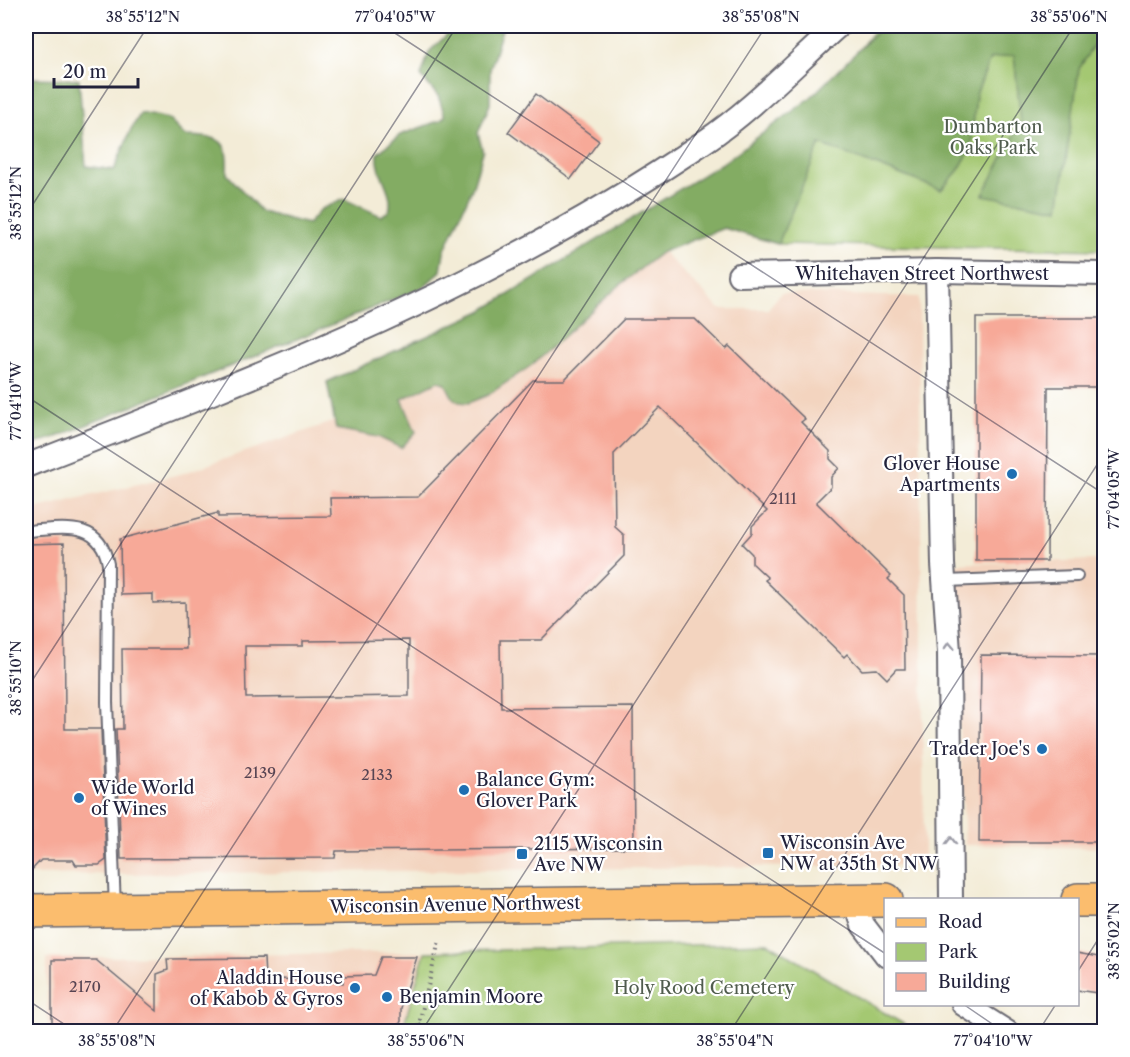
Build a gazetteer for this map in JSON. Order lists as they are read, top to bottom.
{
  "streets": {
    "main road": ["Wisconsin Avenue Northwest"],
    "street": ["Whitehaven Street Northwest"]
  },
  "parks": ["Dumbarton Oaks Park", "Holy Rood Cemetery"],
  "places": {
    "other": [
      "Glover House Apartments",
      "Trader Joe's",
      "Balance Gym: Glover Park",
      "Wide World of Wines",
      "Aladdin House of Kabob & Gyros",
      "Benjamin Moore"
    ],
    "transit": ["Wisconsin Ave NW at 35th St NW", "2115 Wisconsin Ave NW"]
  },
  "house_numbers": [
    "2111",
    "2139",
    "2133",
    "2170"
  ],
  "legend": ["Road", "Park", "Building"],
  "scale_bar": "20 m",
  "coordinates": [
    "38°55'12\"N",
    "77°04'05\"W",
    "38°55'08\"N",
    "38°55'06\"N",
    "77°04'10\"W",
    "38°55'10\"N",
    "38°55'02\"N",
    "38°55'04\"N"
  ]
}
